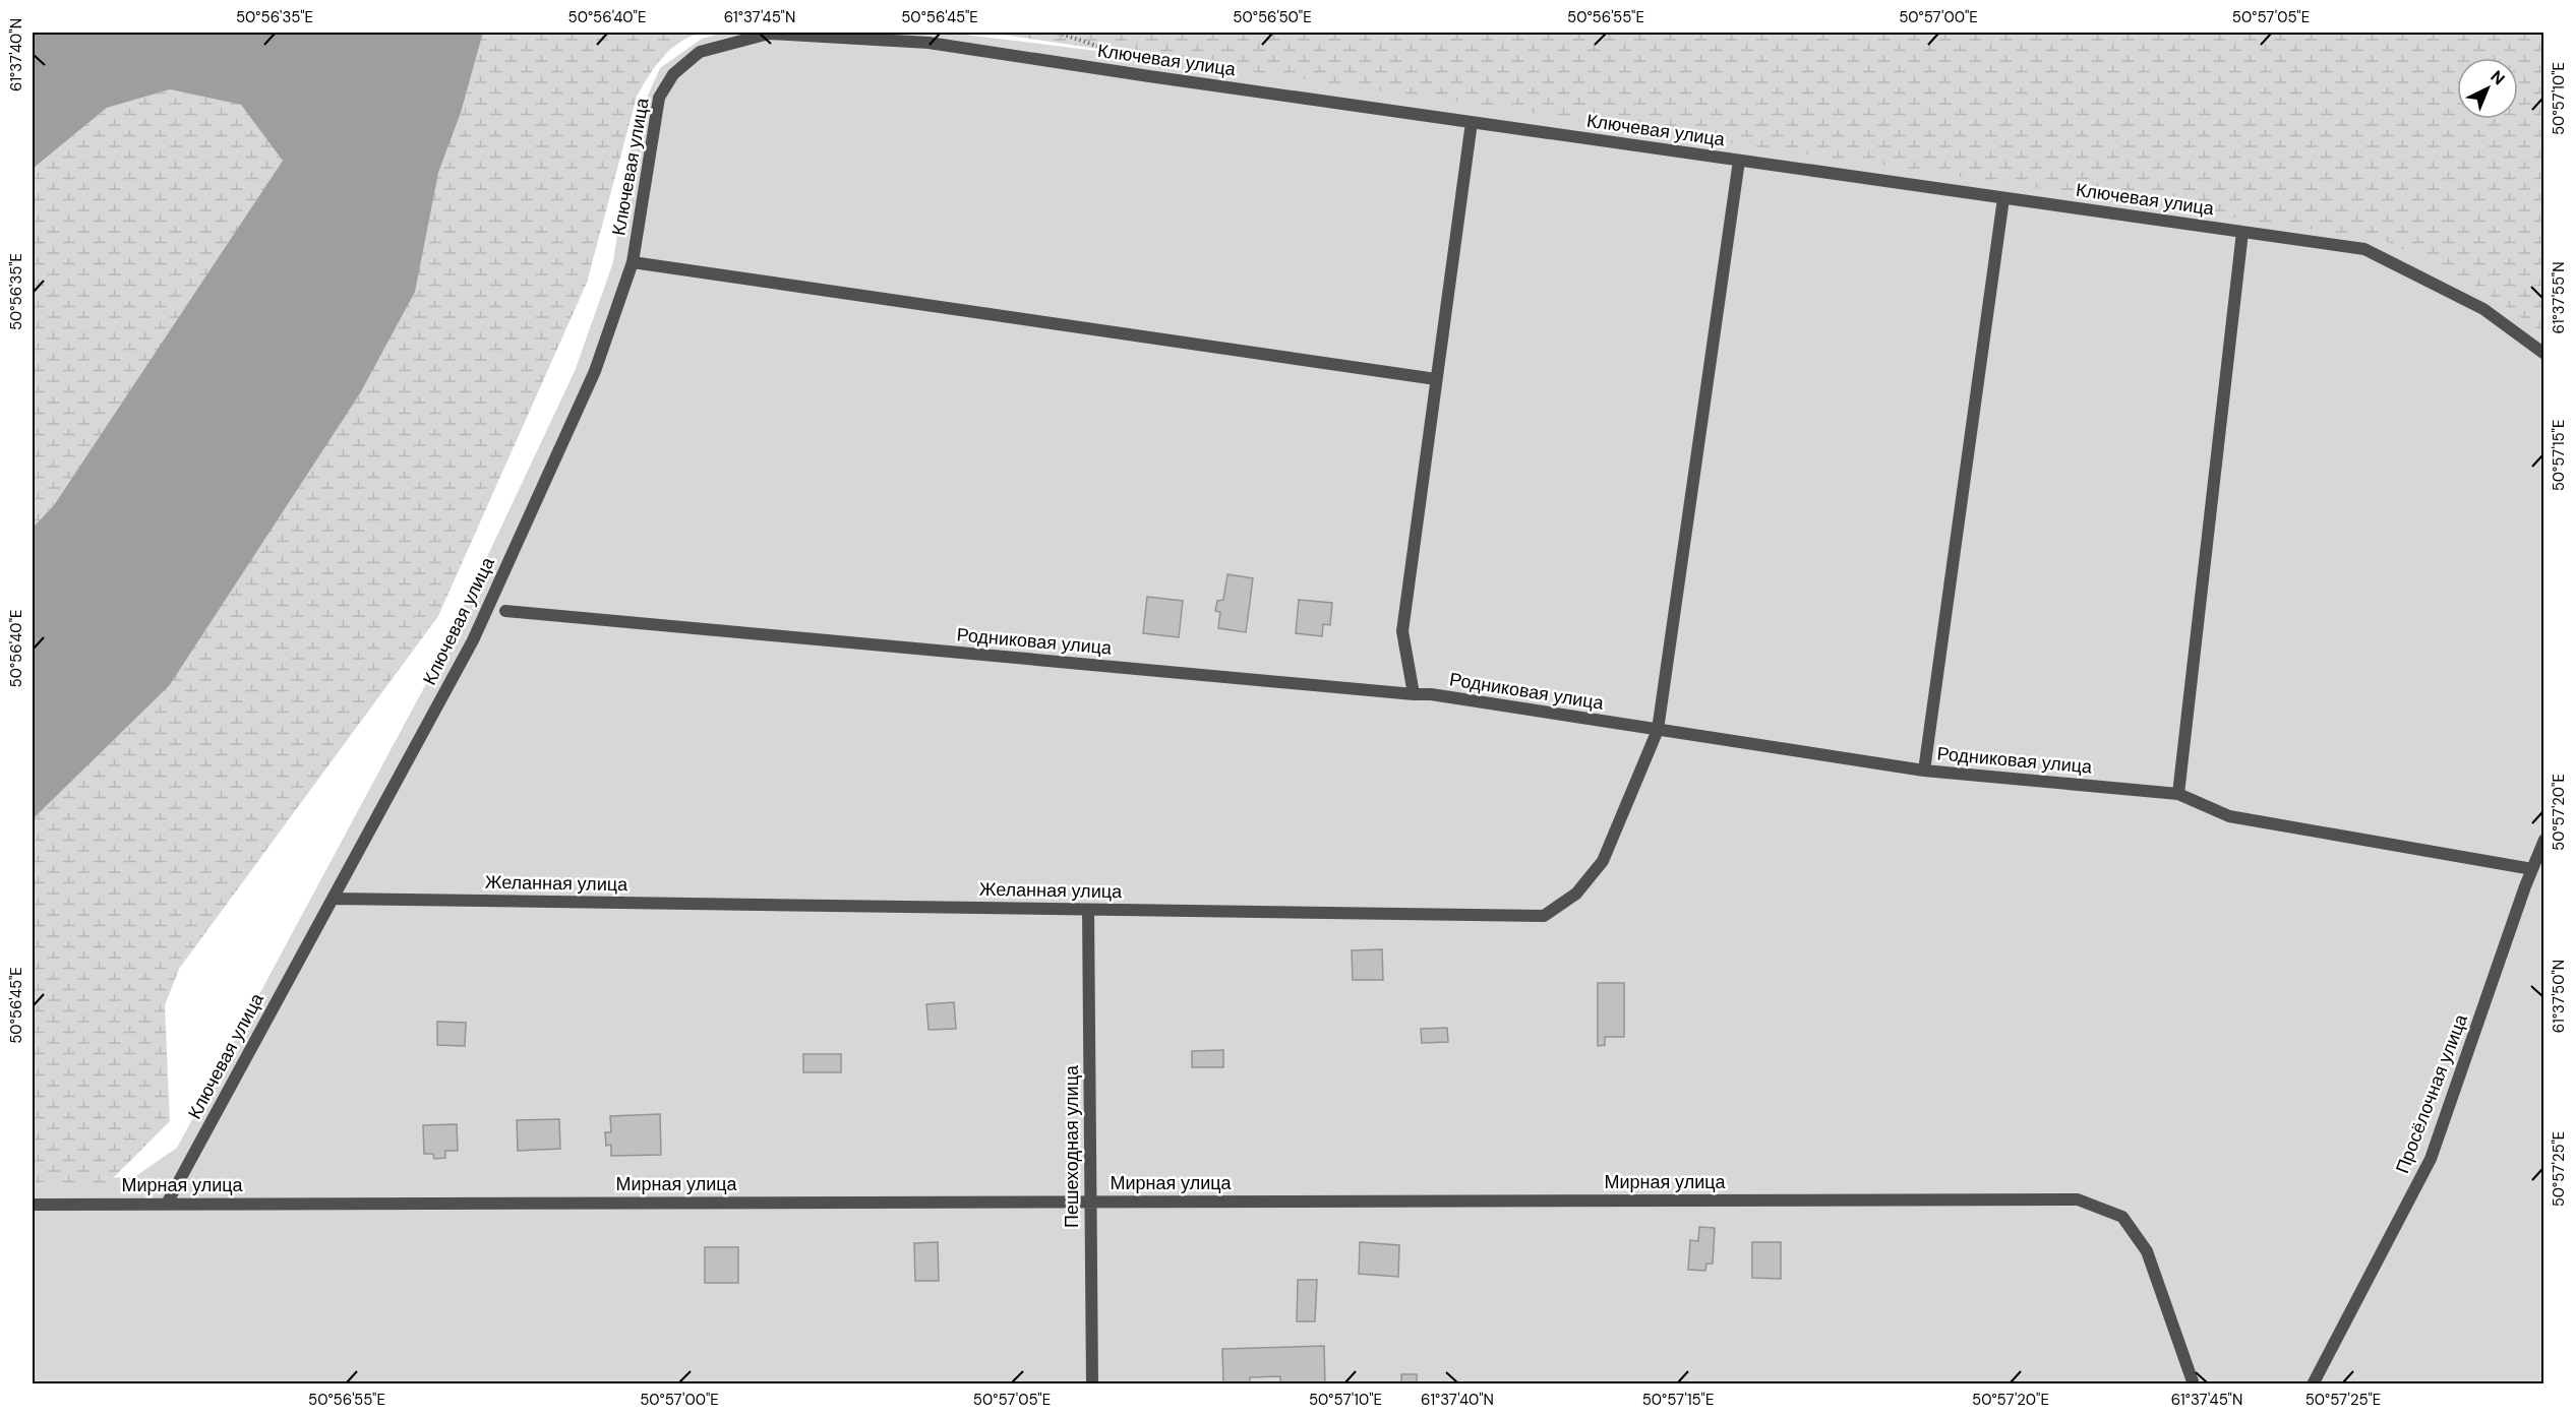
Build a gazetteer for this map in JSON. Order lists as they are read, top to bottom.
{
  "streets": {
    "street": [
      "Ключевая улица",
      "Родниковая улица",
      "Желанная улица",
      "Просёлочная улица",
      "Пешеходная улица",
      "Мирная улица"
    ]
  },
  "crossings": [
    ["Ключевая улица", "Желанная улица"],
    ["Ключевая улица", "Мирная улица"],
    ["Родниковая улица", "Желанная улица"],
    ["Родниковая улица", "Просёлочная улица"],
    ["Желанная улица", "Пешеходная улица"],
    ["Пешеходная улица", "Мирная улица"]
  ],
  "north": "top right",
  "coordinates": [
    "50°56'35\"E",
    "50°56'40\"E",
    "61°37'45\"N",
    "50°56'45\"E",
    "50°56'50\"E",
    "50°56'55\"E",
    "50°57'00\"E",
    "50°57'05\"E",
    "61°37'40\"N",
    "50°57'10\"E",
    "61°37'55\"N",
    "50°57'15\"E",
    "50°57'20\"E",
    "61°37'50\"N",
    "50°57'25\"E"
  ]
}
